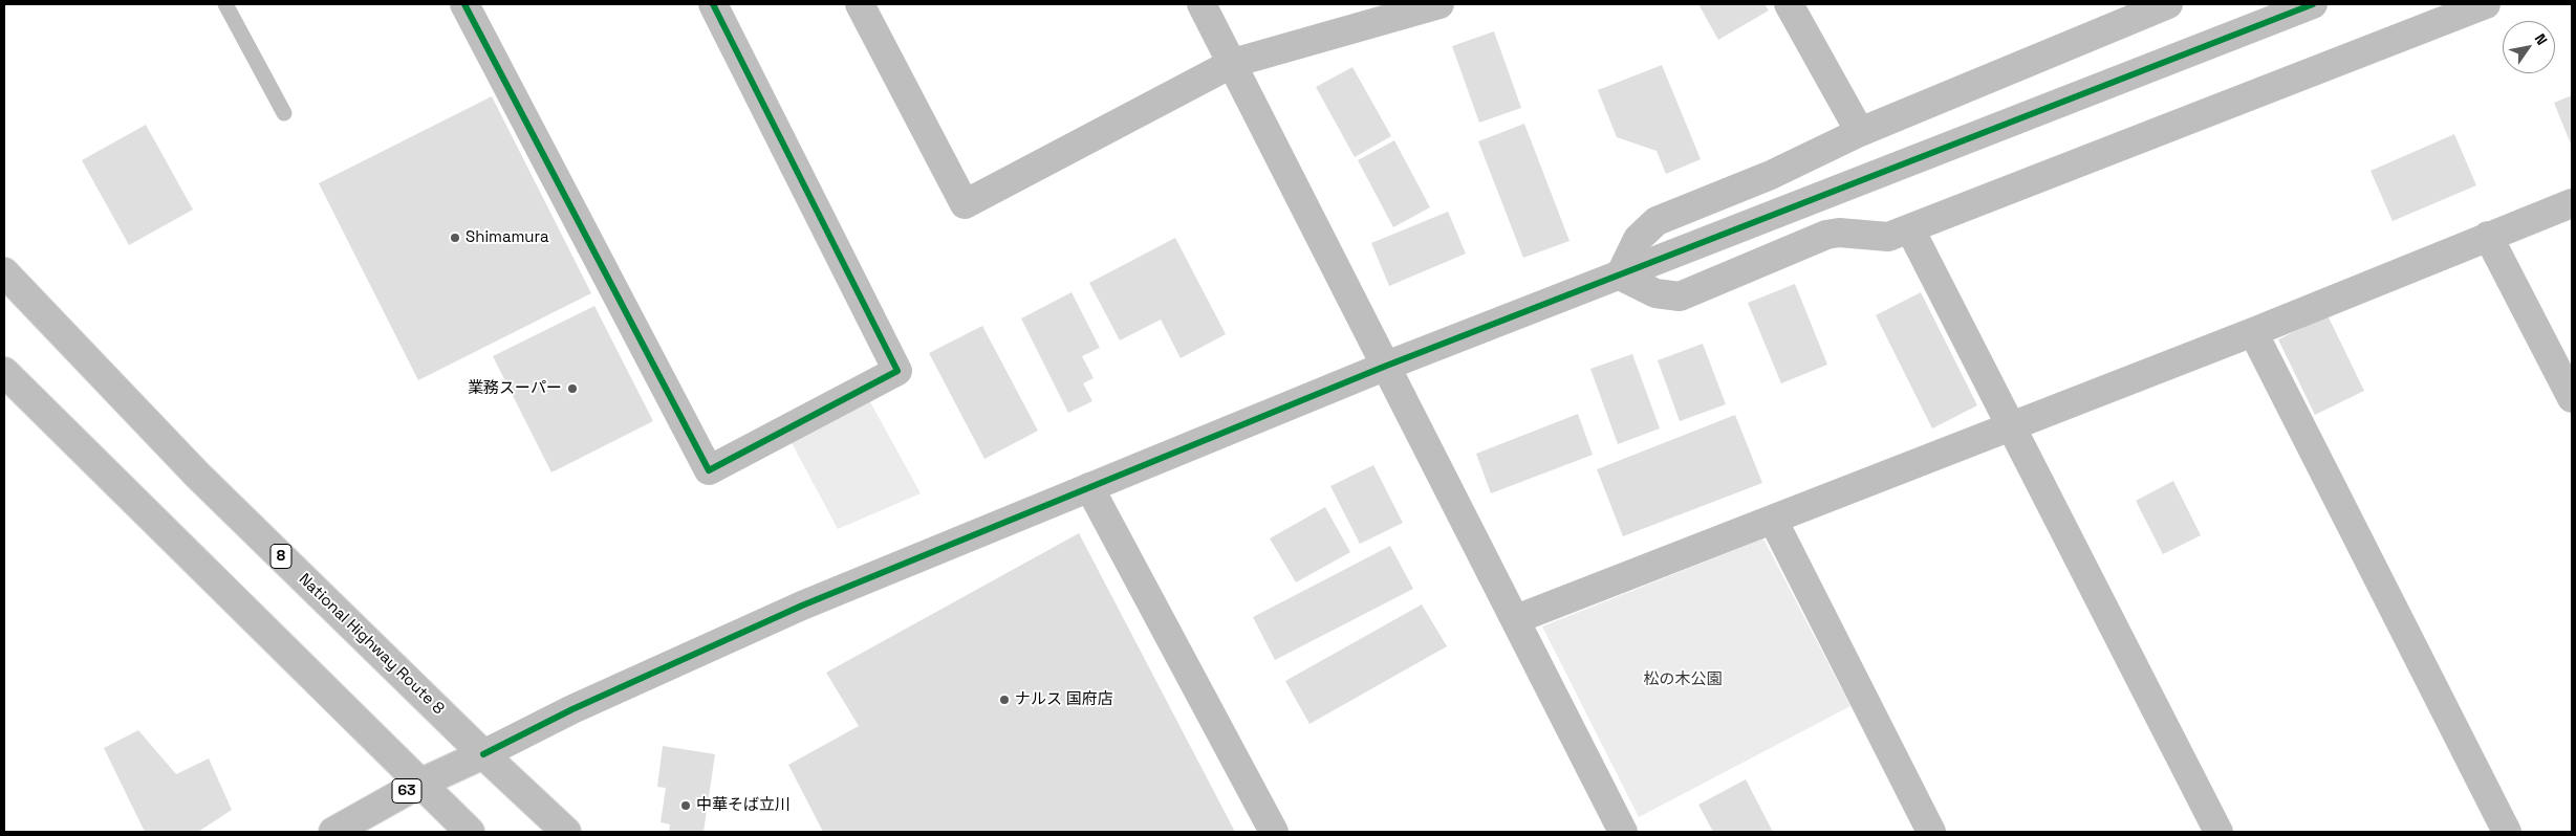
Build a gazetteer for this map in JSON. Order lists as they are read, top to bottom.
{
  "streets": {
    "main road": ["8", "National Highway Route 8", "63"]
  },
  "crossings": [
    ["National Highway Route 8", "63"]
  ],
  "parks": ["松の木公園"],
  "places": [
    "Shimamura",
    "業務スーパー",
    "ナルス 国府店",
    "中華そば立川"
  ],
  "north": "top right"
}
